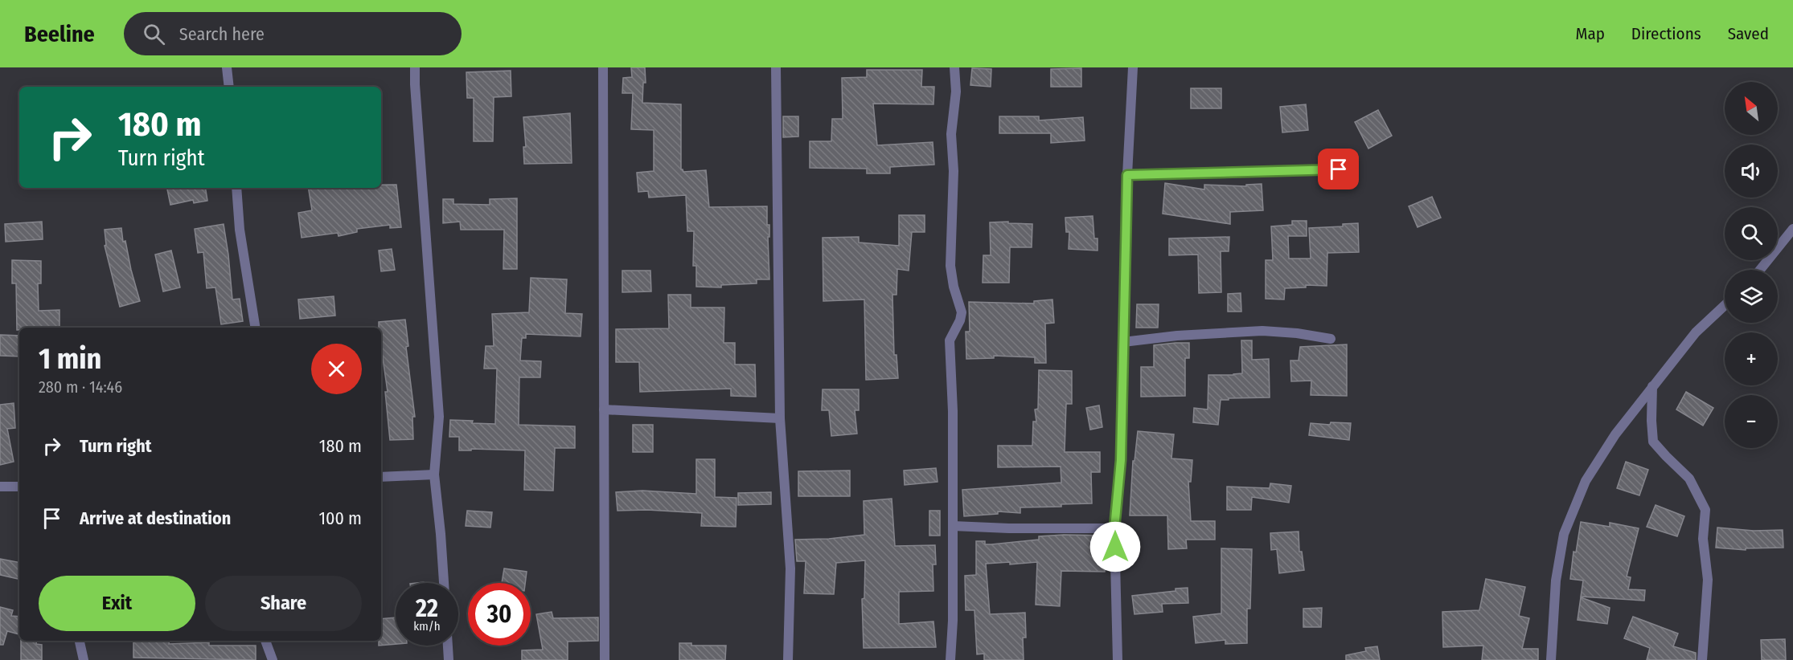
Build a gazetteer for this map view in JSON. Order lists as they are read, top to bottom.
{
  "north": "top left",
  "page": {
    "header": "Beeline",
    "search": "Search here",
    "nav": ["Map", "Directions", "Saved"],
    "map_buttons": ["+", "−"],
    "turn": ["180 m", "Turn right"],
    "heading": ["1 min", "280 m · 14:46"],
    "list": [
      {
        "name": "Turn right",
        "value": "180 m"
      },
      {
        "name": "Arrive at destination",
        "value": "100 m"
      }
    ],
    "buttons": ["Exit", "Share"],
    "speed": "22 km/h",
    "limit": "30"
  }
}
